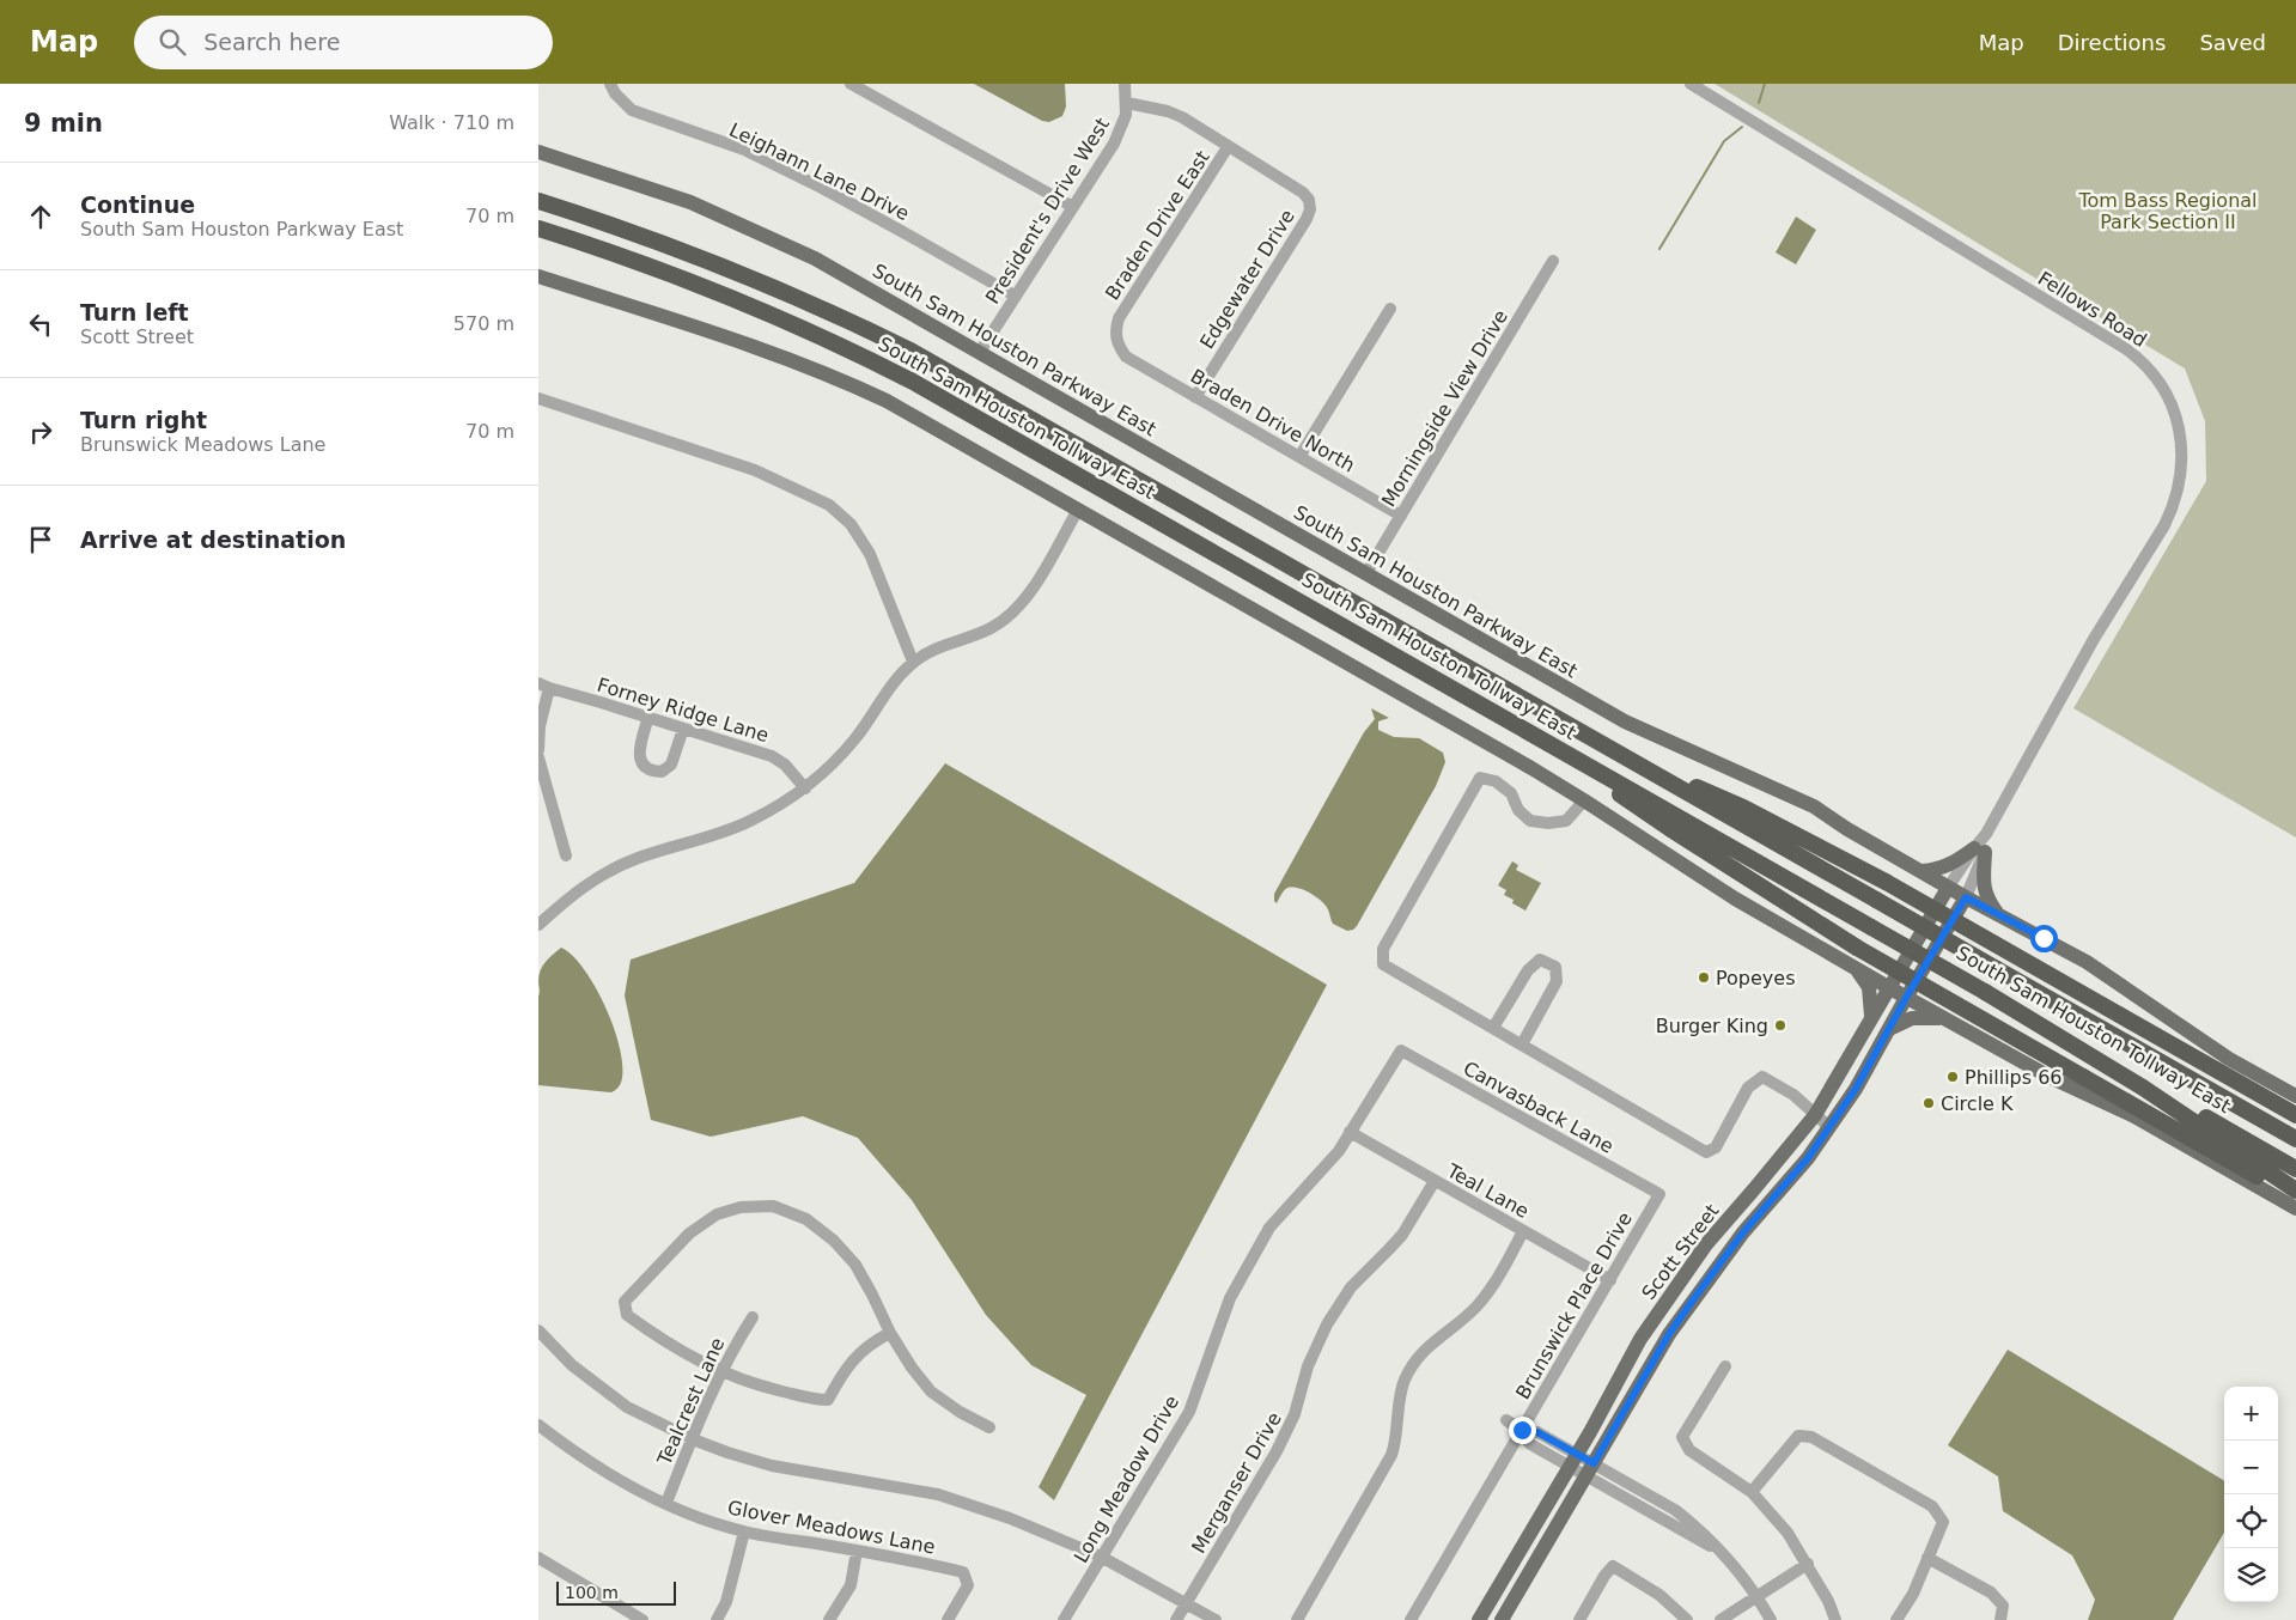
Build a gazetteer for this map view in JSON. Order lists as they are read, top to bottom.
{
  "streets": {
    "highway": ["South Sam Houston Tollway East"],
    "main road": ["South Sam Houston Parkway East", "Scott Street"],
    "street": [
      "Leighann Lane Drive",
      "President's Drive West",
      "Braden Drive East",
      "Edgewater Drive",
      "Fellows Road",
      "Morningside View Drive",
      "Braden Drive North",
      "Forney Ridge Lane",
      "Canvasback Lane",
      "Teal Lane",
      "Brunswick Place Drive",
      "Tealcrest Lane",
      "Long Meadow Drive",
      "Merganser Drive",
      "Glover Meadows Lane"
    ]
  },
  "crossings": [
    ["Leighann Lane Drive", "President's Drive West"],
    ["President's Drive West", "South Sam Houston Parkway East"],
    ["Braden Drive East", "Edgewater Drive"],
    ["Braden Drive East", "Braden Drive North"],
    ["Edgewater Drive", "Braden Drive North"],
    ["Fellows Road", "South Sam Houston Parkway East"],
    ["Fellows Road", "Scott Street"],
    ["South Sam Houston Parkway East", "Morningside View Drive"],
    ["South Sam Houston Parkway East", "Scott Street"],
    ["Morningside View Drive", "Braden Drive North"],
    ["Canvasback Lane", "Brunswick Place Drive"],
    ["Canvasback Lane", "Long Meadow Drive"],
    ["Teal Lane", "Brunswick Place Drive"],
    ["Teal Lane", "Long Meadow Drive"],
    ["Teal Lane", "Merganser Drive"],
    ["Tealcrest Lane", "Glover Meadows Lane"]
  ],
  "parks": ["Tom Bass Regional Park Section II"],
  "places": [
    "Popeyes",
    "Burger King",
    "Phillips 66",
    "Circle K"
  ],
  "scale_bar": "100 m",
  "page": {
    "header": "Map",
    "search": "Search here",
    "nav": ["Map", "Directions", "Saved"],
    "heading": ["9 min", "Walk · 710 m"],
    "list": [
      ["Continue", "South Sam Houston Parkway East", "70 m"],
      ["Turn left", "Scott Street", "570 m"],
      ["Turn right", "Brunswick Meadows Lane", "70 m"],
      "Arrive at destination"
    ],
    "map_buttons": ["+", "−"],
    "scale": "100 m"
  }
}
